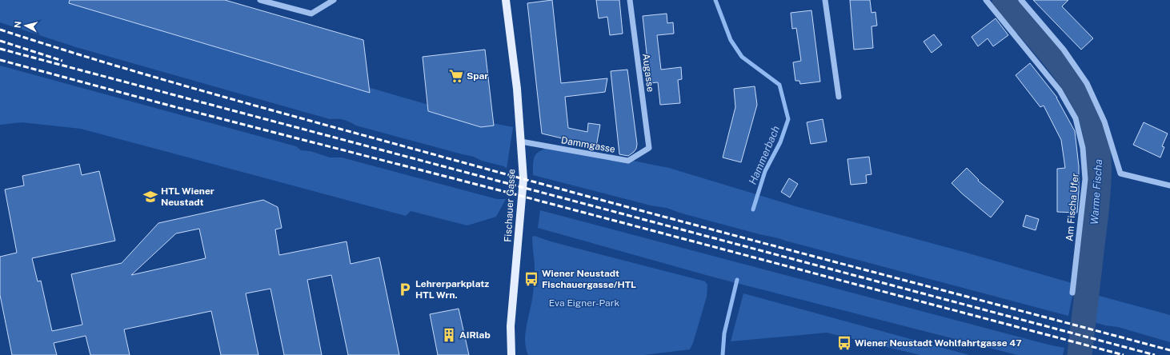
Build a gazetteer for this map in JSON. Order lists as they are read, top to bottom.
{
  "streets": {
    "main road": ["Fischauer Gasse"],
    "street": ["Augasse", "Dammgasse", "Am Fischa Ufer"]
  },
  "crossings": [
    ["Augasse", "Dammgasse"],
    ["Dammgasse", "Fischauer Gasse"]
  ],
  "water": ["Hammerbach", "Warme Fischa"],
  "parks": ["Eva Eigner-Park"],
  "places": {
    "supermarket": ["Spar"],
    "school or university": ["HTL Wiener Neustadt"],
    "bus stop": ["Wiener Neustadt Fischauergasse/HTL", "Wiener Neustadt Wohlfahrtgasse 47"],
    "parking": ["Lehrerparkplatz HTL Wrn."],
    "building": ["AIRlab"]
  },
  "north": "left"
}
